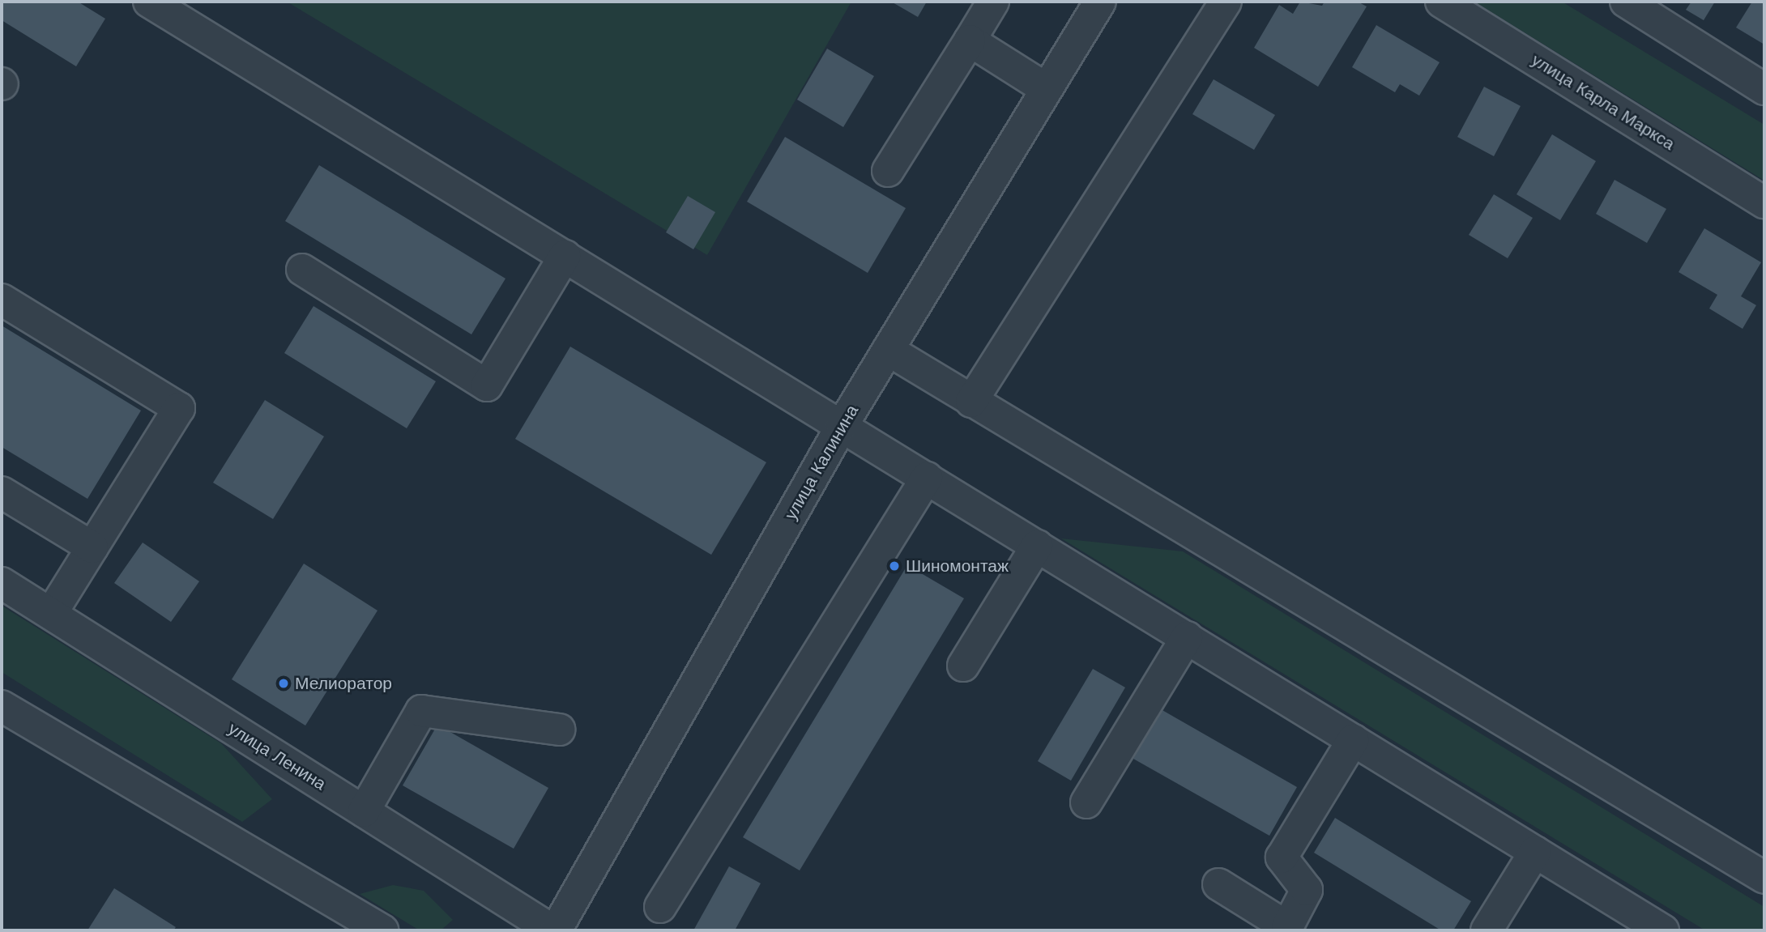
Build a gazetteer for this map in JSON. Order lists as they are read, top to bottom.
{
  "streets": {
    "street": ["улица Карла Маркса", "улица Калинина", "улица Ленина"]
  },
  "crossings": [
    ["улица Калинина", "улица Ленина"]
  ],
  "places": ["Шиномонтаж", "Мелиоратор"]
}
